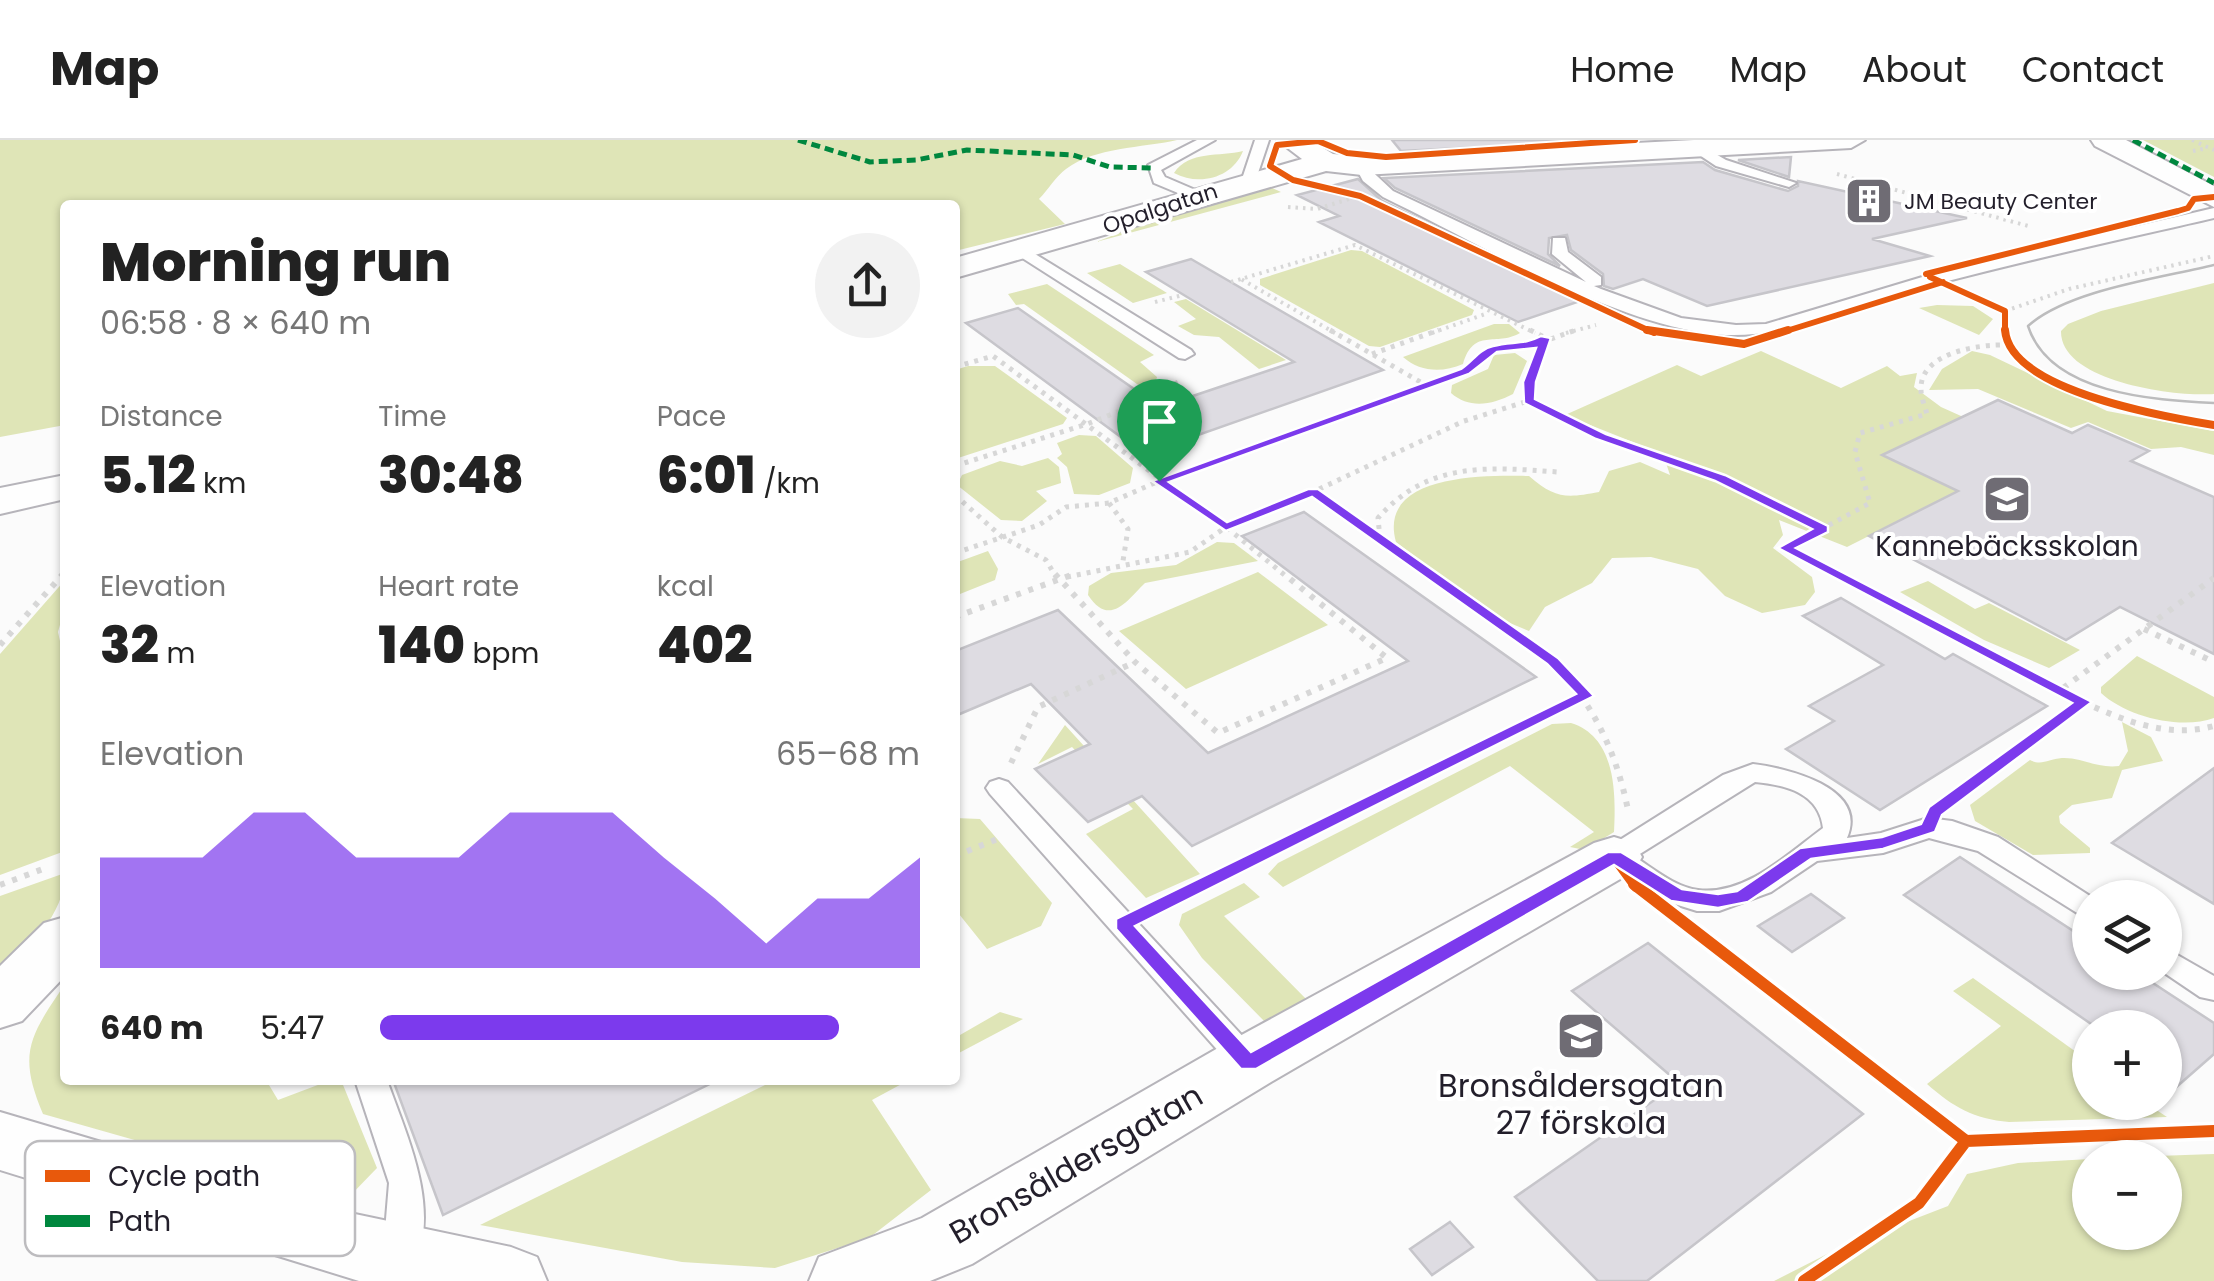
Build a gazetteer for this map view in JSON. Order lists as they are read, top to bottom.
{
  "streets": {
    "street": ["Opalgatan", "Bronsåldersgatan"]
  },
  "places": {
    "building": ["JM Beauty Center"],
    "school or university": ["Kannebäcksskolan", "Bronsåldersgatan 27 förskola"]
  },
  "legend": ["Cycle path", "Path"],
  "page": {
    "header": "Map",
    "nav": [
      "Home",
      "Map",
      "About",
      "Contact"
    ],
    "heading": ["Morning run", "06:58 · 8 × 640 m"],
    "stats": [
      ["Distance", "5.12 km"],
      ["Time", "30:48"],
      ["Pace", "6:01 /km"],
      ["Elevation", "32 m"],
      ["Heart rate", "140 bpm"],
      ["kcal", "402"]
    ],
    "chart": ["Elevation", "65–68 m"],
    "map_buttons": ["+", "−"],
    "list": [
      {
        "name": "640 m",
        "note": "5:47"
      }
    ]
  }
}
